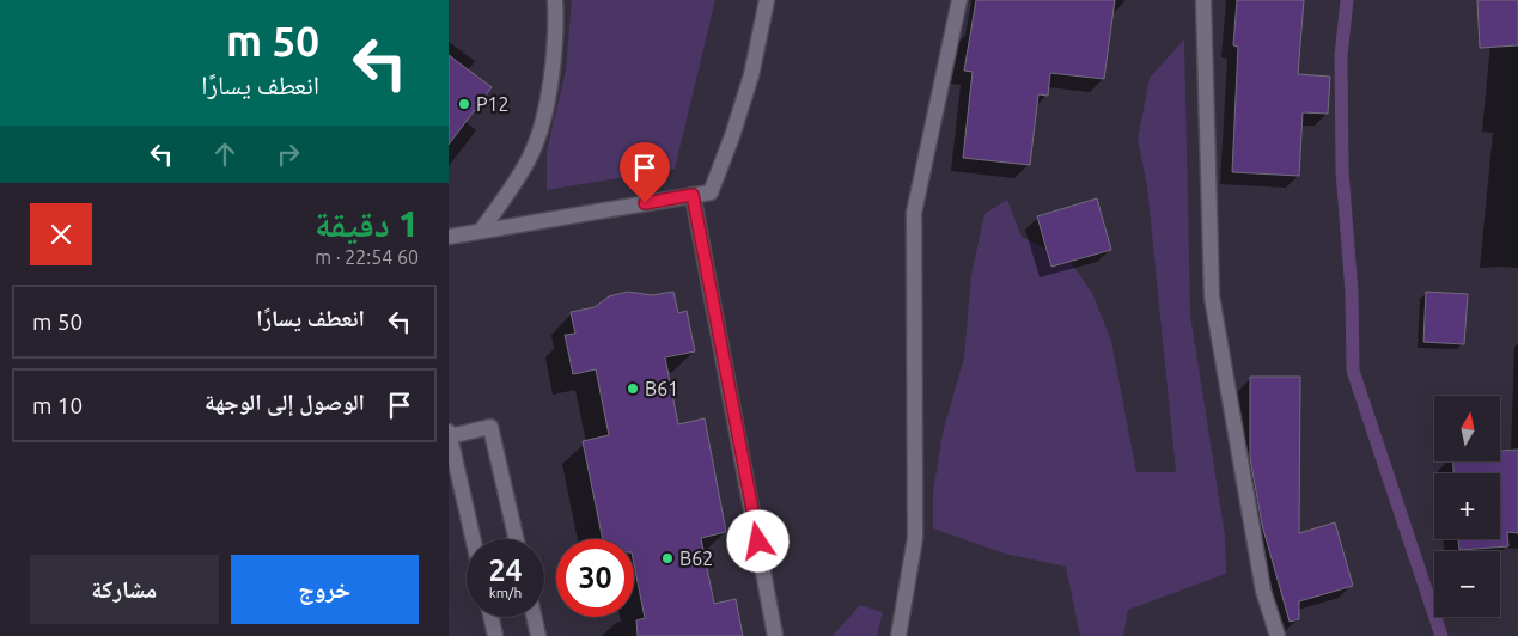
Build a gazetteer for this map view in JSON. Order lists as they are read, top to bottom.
{
  "places": ["P12", "B61", "B62"],
  "north": "top",
  "page": {
    "turn": ["50 m", "انعطف يسارًا"],
    "heading": ["1 دقيقة", "60 m · 22:54"],
    "list": [
      {
        "name": "انعطف يسارًا",
        "value": "50 m"
      },
      {
        "name": "الوصول إلى الوجهة",
        "value": "10 m"
      }
    ],
    "map_buttons": ["+", "−"],
    "speed": "24 km/h",
    "limit": "30",
    "buttons": ["خروج", "مشاركة"]
  }
}
